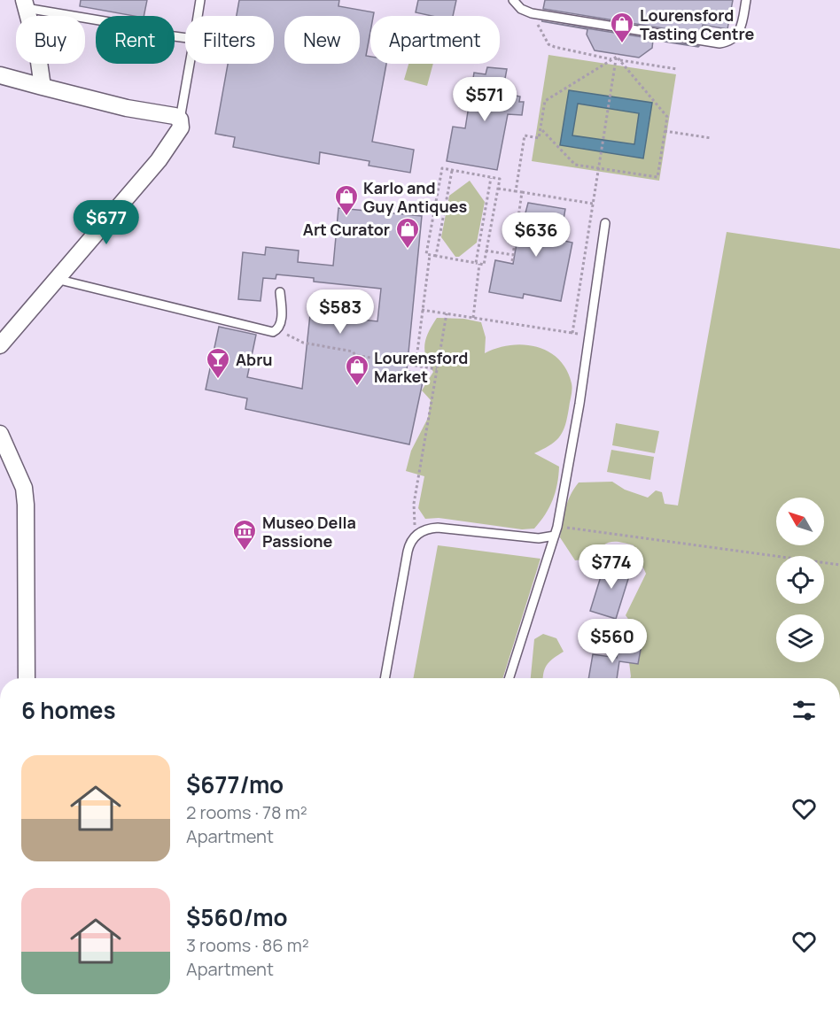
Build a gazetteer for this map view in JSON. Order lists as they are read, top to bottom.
{
  "places": {
    "shop": [
      "Lourensford Tasting Centre",
      "Karlo and Guy Antiques",
      "Art Curator",
      "Lourensford Market"
    ],
    "bar": ["Abru"],
    "museum": ["Museo Della Passione"]
  },
  "north": "top left",
  "page": {
    "chip": [
      "Buy",
      "Rent",
      "Filters",
      "New",
      "Apartment"
    ],
    "price": [
      "$571",
      "$677",
      "$636",
      "$583",
      "$774",
      "$560"
    ],
    "heading": "6 homes",
    "list": [
      {
        "name": "$677/mo",
        "note": "2 rooms · 78 m² · Apartment"
      },
      {
        "name": "$560/mo",
        "note": "3 rooms · 86 m² · Apartment"
      }
    ]
  }
}
